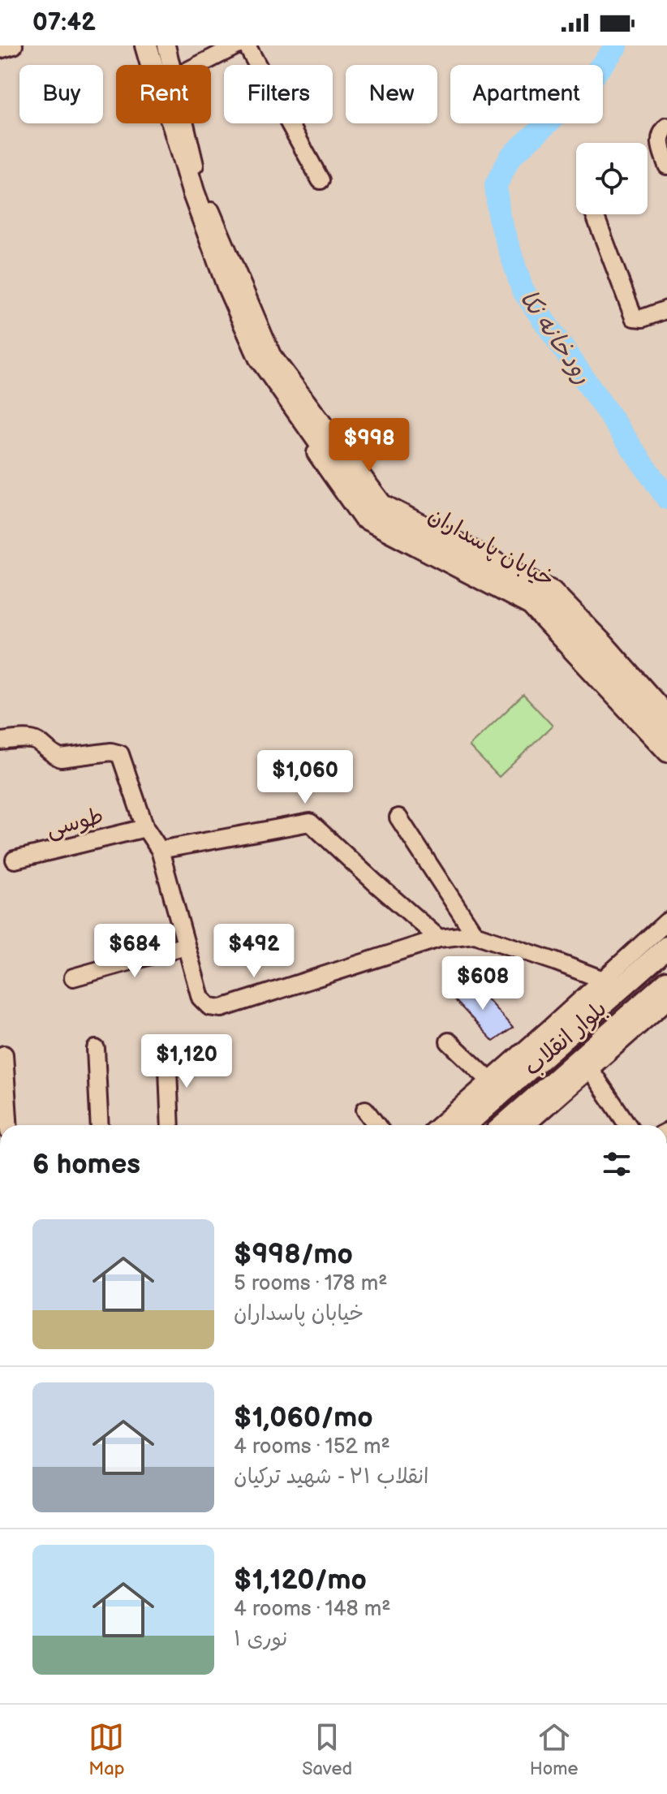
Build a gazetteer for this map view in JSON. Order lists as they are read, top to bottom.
{
  "streets": {
    "main road": ["خیابان پاسداران", "بلوار انقلاب"],
    "street": ["طوسی"]
  },
  "water": ["رودخانه نکا"],
  "page": {
    "status": "07:42",
    "chip": [
      "Buy",
      "Rent",
      "Filters",
      "New",
      "Apartment"
    ],
    "price": [
      "$998",
      "$1,060",
      "$684",
      "$492",
      "$608",
      "$1,120"
    ],
    "heading": "6 homes",
    "list": [
      {
        "name": "$998/mo",
        "note": "5 rooms · 178 m² · خیابان پاسداران"
      },
      {
        "name": "$1,060/mo",
        "note": "4 rooms · 152 m² · انقلاب ۲۱ - شهید ترکیان"
      },
      {
        "name": "$1,120/mo",
        "note": "4 rooms · 148 m² · نوری ۱"
      }
    ],
    "tabs": ["Map", "Saved", "Home"]
  }
}
